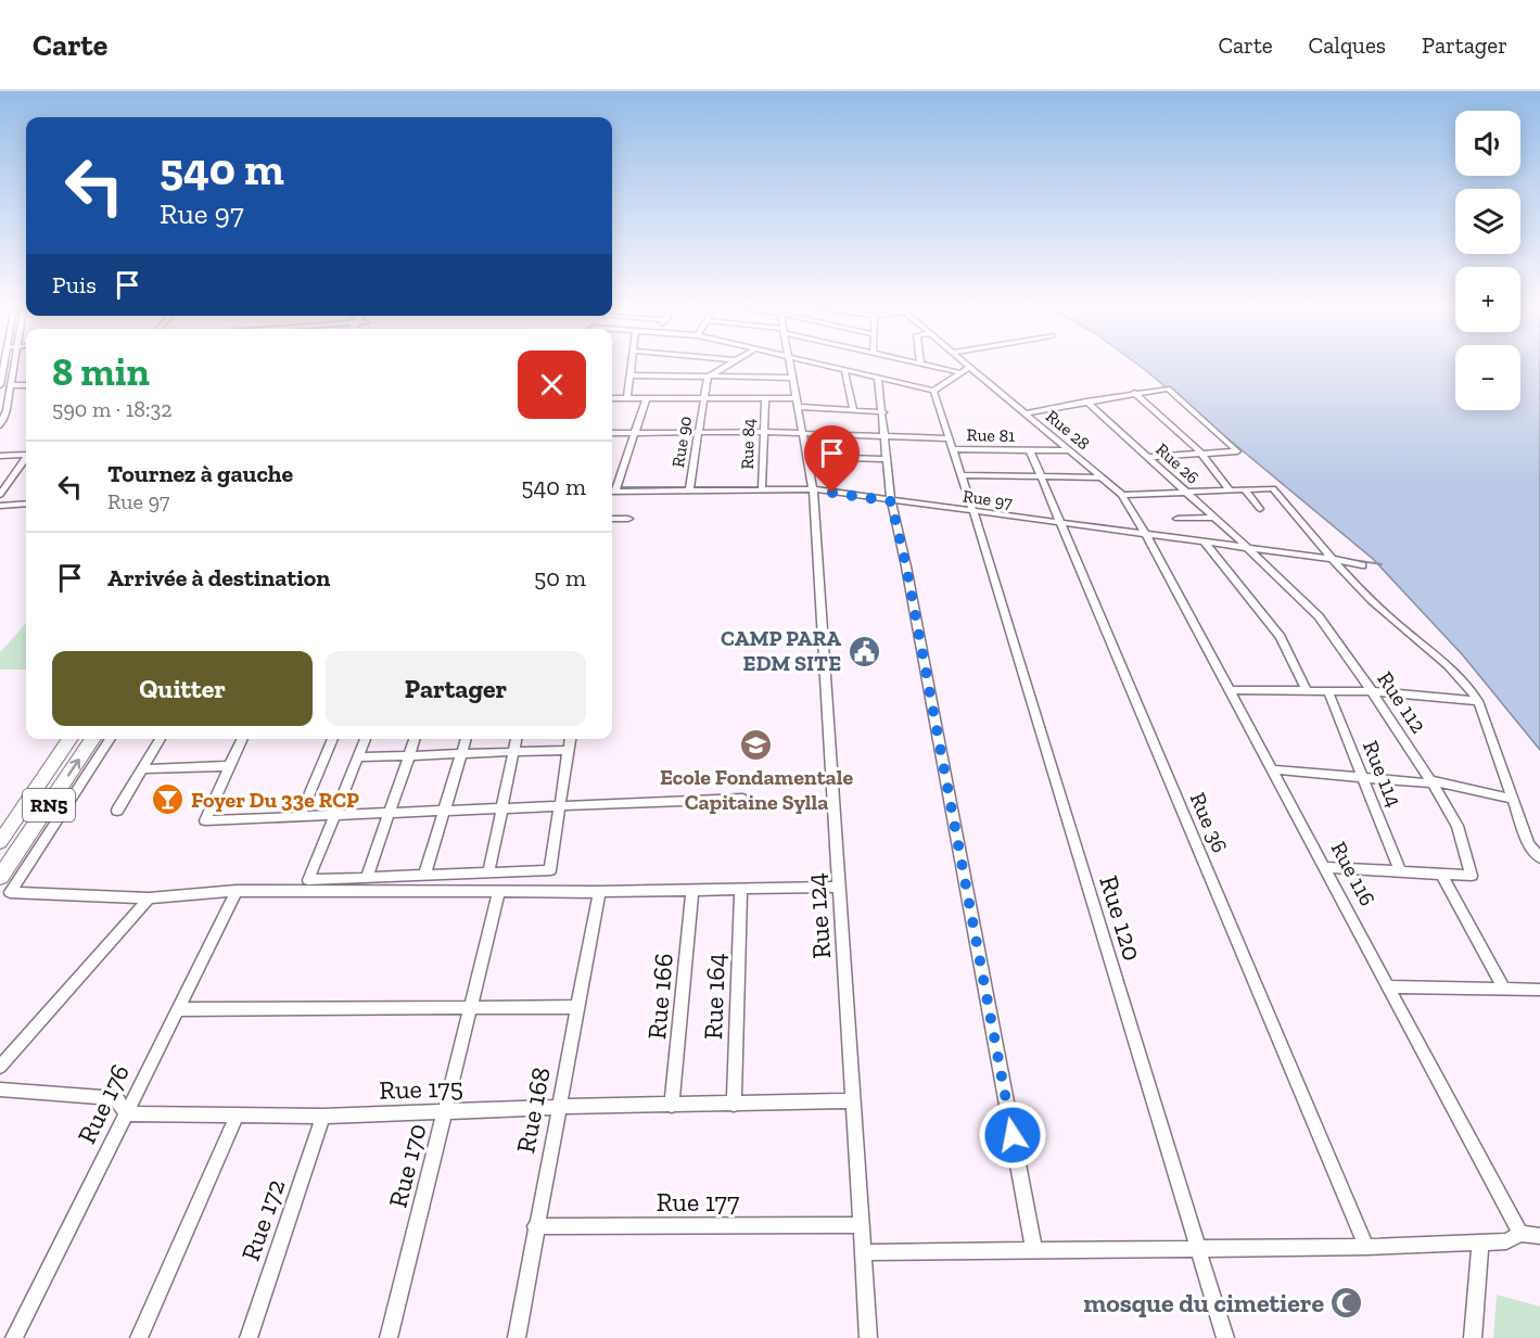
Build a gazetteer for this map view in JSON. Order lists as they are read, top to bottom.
{
  "streets": {
    "highway": ["RN5"],
    "street": [
      "Rue 28",
      "Rue 81",
      "Rue 90",
      "Rue 84",
      "Rue 26",
      "Rue 97",
      "Rue 112",
      "Rue 114",
      "Rue 36",
      "Rue 116",
      "Rue 124",
      "Rue 120",
      "Rue 166",
      "Rue 164",
      "Rue 175",
      "Rue 176",
      "Rue 168",
      "Rue 170",
      "Rue 177",
      "Rue 172"
    ]
  },
  "crossings": [
    ["Rue 28", "Rue 97"],
    ["Rue 28", "Rue 116"],
    ["Rue 81", "Rue 36"],
    ["Rue 81", "Rue 120"],
    ["Rue 90", "Rue 97"],
    ["Rue 84", "Rue 97"],
    ["Rue 26", "Rue 97"],
    ["Rue 26", "Rue 112"],
    ["Rue 97", "Rue 112"],
    ["Rue 97", "Rue 36"],
    ["Rue 97", "Rue 116"],
    ["Rue 97", "Rue 124"],
    ["Rue 97", "Rue 120"],
    ["Rue 112", "Rue 114"],
    ["Rue 112", "Rue 116"],
    ["Rue 124", "Rue 175"],
    ["Rue 124", "Rue 177"],
    ["Rue 166", "Rue 175"],
    ["Rue 164", "Rue 175"],
    ["Rue 175", "Rue 176"],
    ["Rue 175", "Rue 168"],
    ["Rue 175", "Rue 170"],
    ["Rue 175", "Rue 172"],
    ["Rue 168", "Rue 177"]
  ],
  "places": {
    "public building": ["CAMP PARA EDM SITE"],
    "school or university": ["Ecole Fondamentale Capitaine Sylla"],
    "bar": ["Foyer Du 33e RCP"],
    "mosque": ["mosque du cimetiere"]
  },
  "page": {
    "header": "Carte",
    "nav": ["Carte", "Calques", "Partager"],
    "map_buttons": ["+", "−"],
    "turn": ["540 m", "Rue 97"],
    "then": "Puis",
    "heading": ["8 min", "590 m · 18:32"],
    "list": [
      {
        "name": "Tournez à gauche",
        "note": "Rue 97",
        "value": "540 m"
      },
      {
        "name": "Arrivée à destination",
        "value": "50 m"
      }
    ],
    "buttons": ["Quitter", "Partager"]
  }
}
